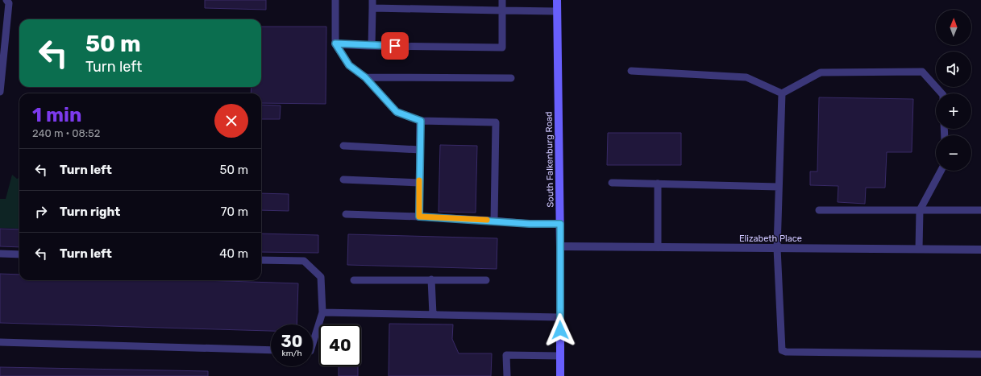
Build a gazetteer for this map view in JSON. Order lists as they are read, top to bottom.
{
  "streets": {
    "street": ["South Falkenburg Road", "Elizabeth Place"]
  },
  "crossings": [
    ["South Falkenburg Road", "Elizabeth Place"]
  ],
  "north": "top",
  "page": {
    "map_buttons": ["+", "−"],
    "turn": ["50 m", "Turn left"],
    "heading": ["1 min", "240 m · 08:52"],
    "list": [
      {
        "name": "Turn left",
        "value": "50 m"
      },
      {
        "name": "Turn right",
        "value": "70 m"
      },
      {
        "name": "Turn left",
        "value": "40 m"
      }
    ],
    "speed": "30 km/h",
    "limit": "40"
  }
}
